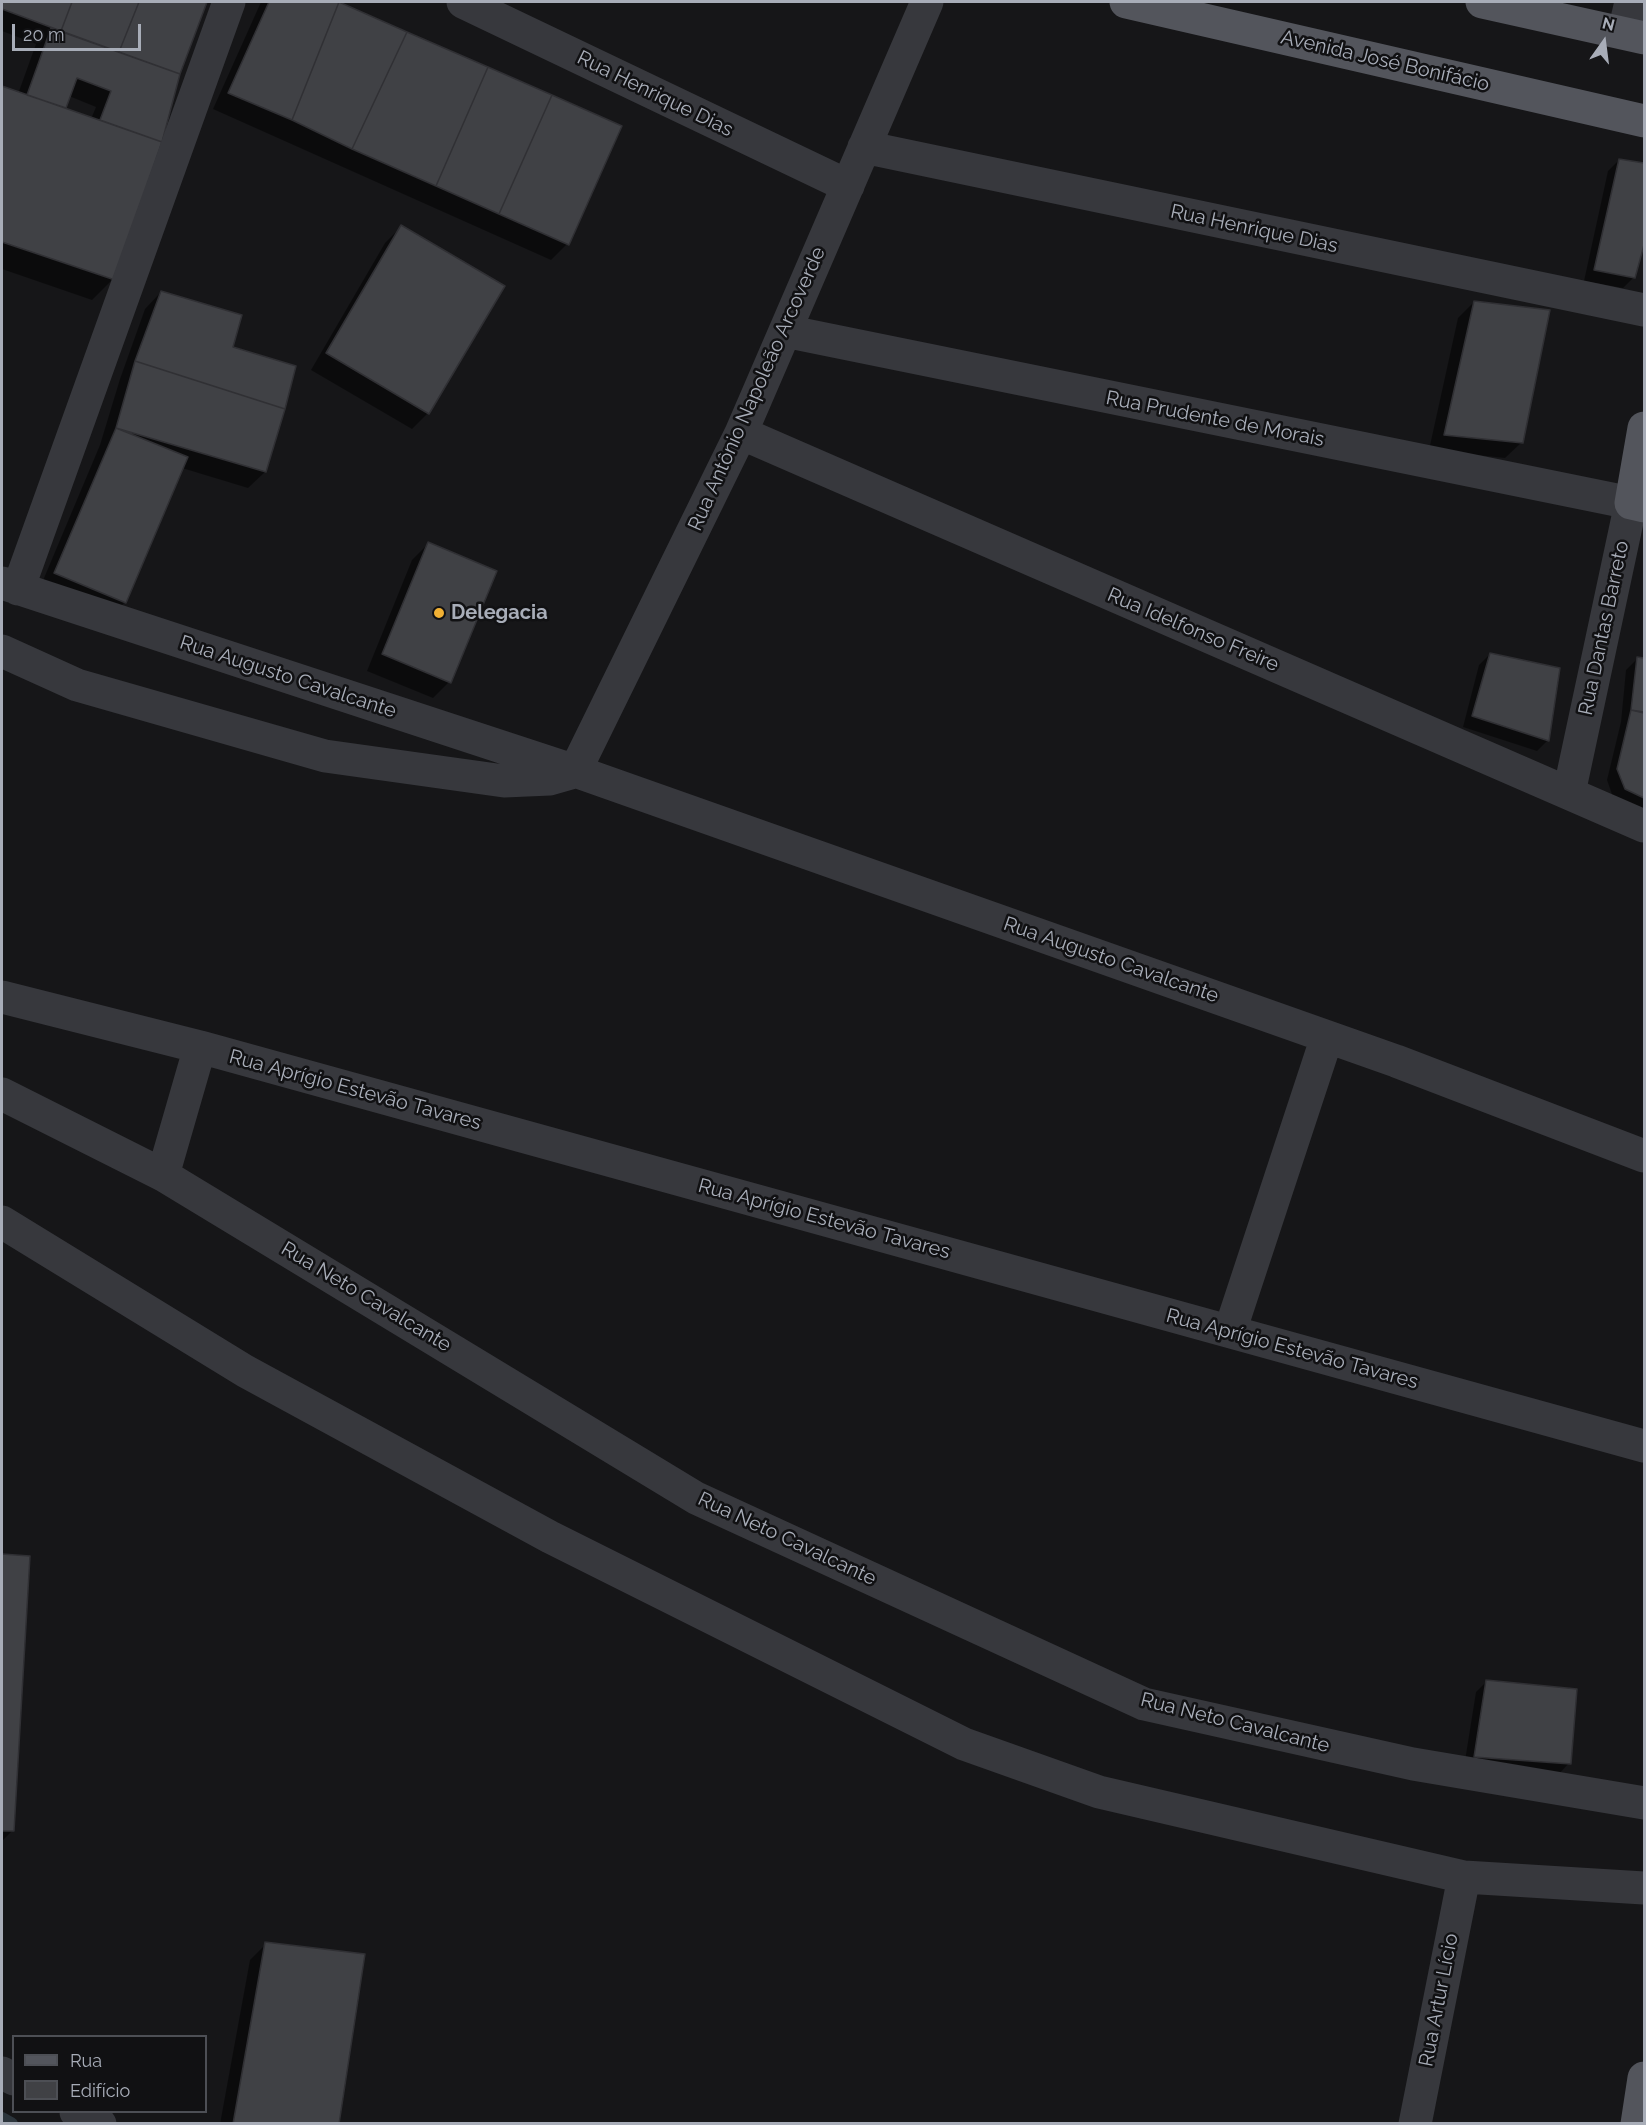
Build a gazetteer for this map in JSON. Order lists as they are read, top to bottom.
{
  "streets": {
    "main road": ["Avenida José Bonifácio", "Rua Dantas Barreto"],
    "street": [
      "Rua Henrique Dias",
      "Rua Antônio Napoleão Arcoverde",
      "Rua Prudente de Morais",
      "Rua Idelfonso Freire",
      "Rua Augusto Cavalcante",
      "Rua Aprígio Estevão Tavares",
      "Rua Neto Cavalcante",
      "Rua Artur Lício"
    ]
  },
  "crossings": [
    ["Rua Henrique Dias", "Rua Antônio Napoleão Arcoverde"],
    ["Rua Antônio Napoleão Arcoverde", "Rua Prudente de Morais"],
    ["Rua Antônio Napoleão Arcoverde", "Rua Idelfonso Freire"],
    ["Rua Antônio Napoleão Arcoverde", "Rua Augusto Cavalcante"],
    ["Rua Prudente de Morais", "Rua Dantas Barreto"],
    ["Rua Dantas Barreto", "Rua Idelfonso Freire"]
  ],
  "places": ["Delegacia"],
  "legend": ["Rua", "Edifício"],
  "scale_bar": "20 m",
  "north": "top"
}
